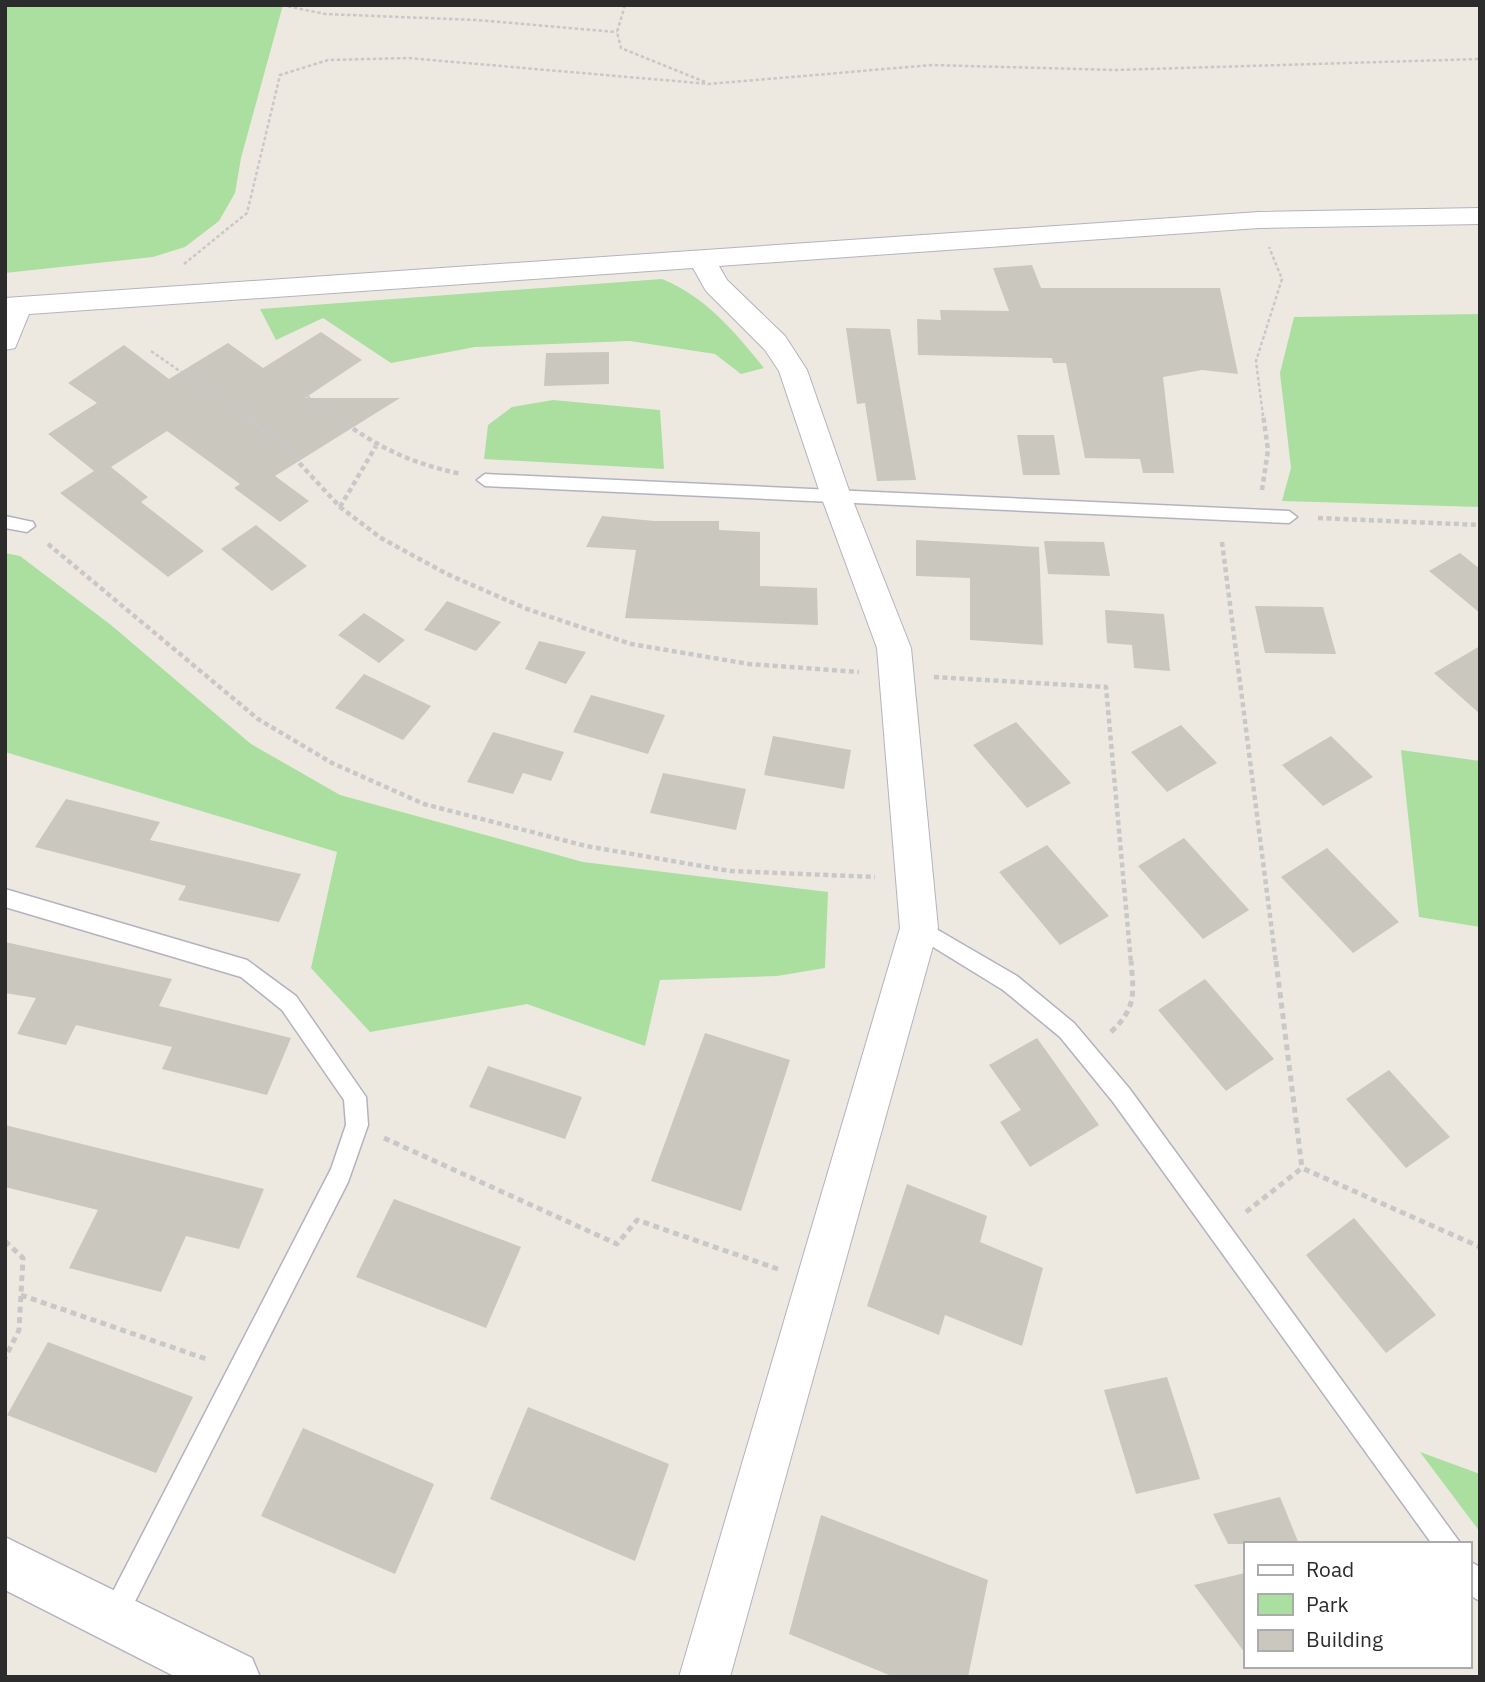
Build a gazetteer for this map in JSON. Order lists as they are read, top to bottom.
{
  "legend": ["Road", "Park", "Building"]
}
